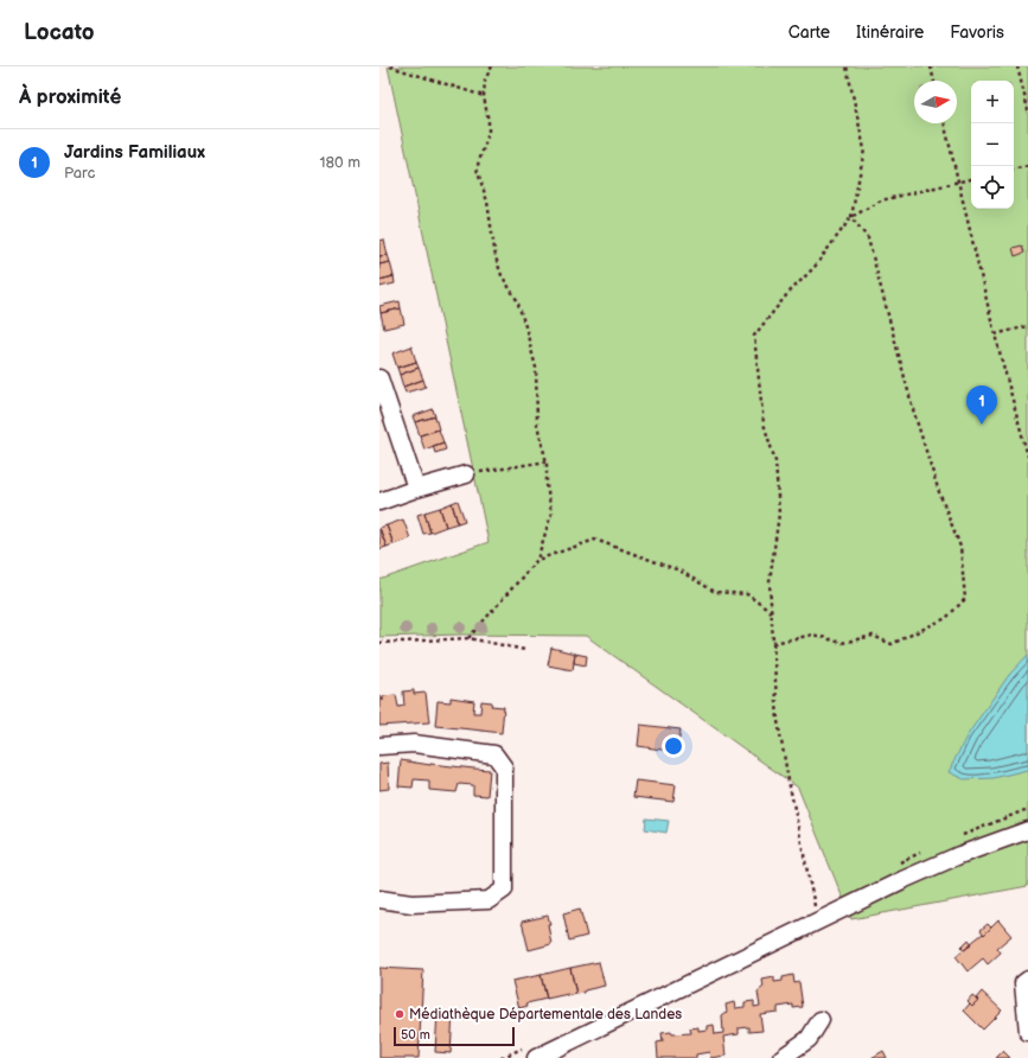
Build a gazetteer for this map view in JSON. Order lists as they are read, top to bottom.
{
  "places": ["Médiathèque Départementale des Landes"],
  "scale_bar": "50 m",
  "north": "right",
  "page": {
    "header": "Locato",
    "nav": ["Carte", "Itinéraire", "Favoris"],
    "heading": "À proximité",
    "map_buttons": ["+", "−"],
    "list": [
      {
        "mark": "1",
        "name": "Jardins Familiaux",
        "note": "Parc",
        "value": "180 m"
      }
    ],
    "pins": "1",
    "scale": "50 m"
  }
}
